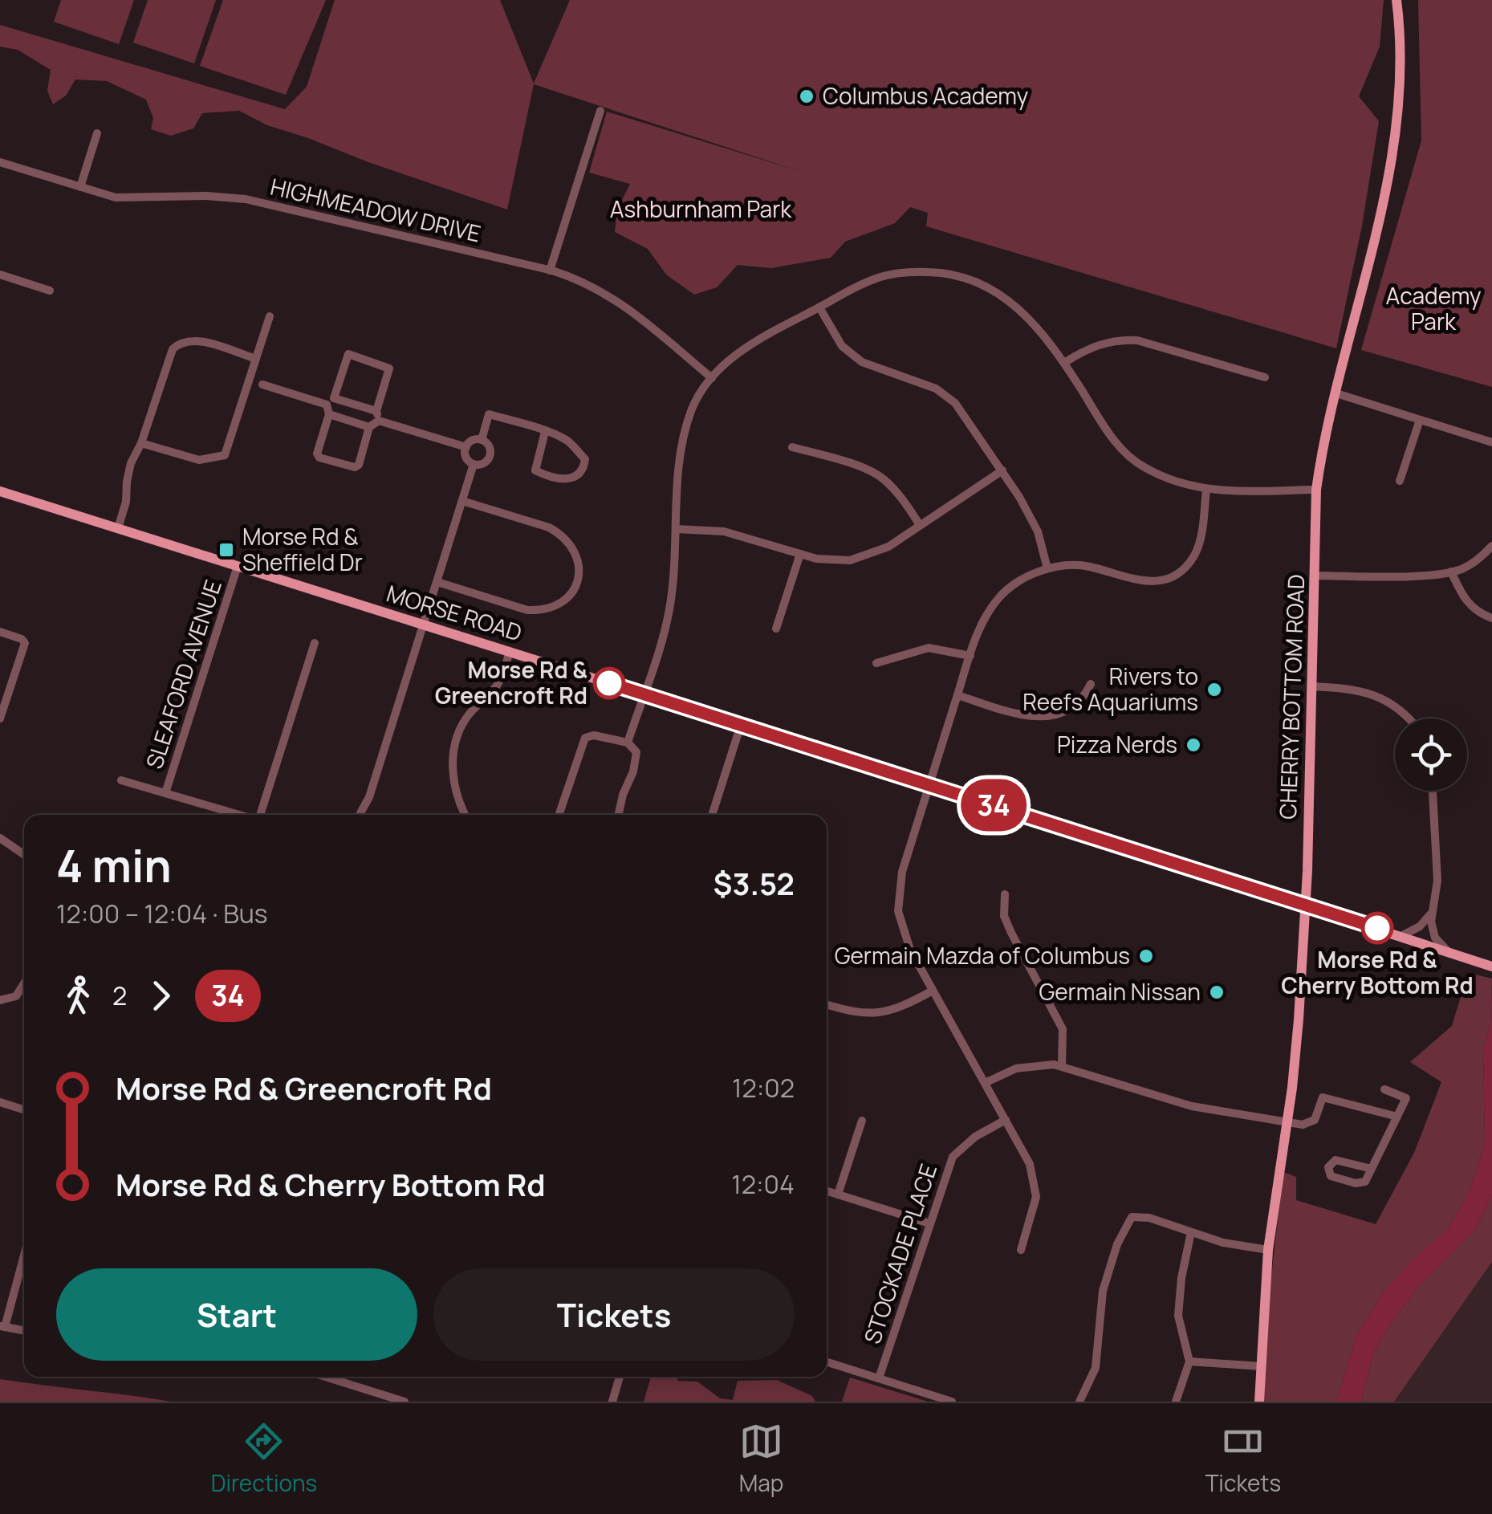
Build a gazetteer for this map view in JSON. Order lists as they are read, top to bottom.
{
  "streets": {
    "main road": ["MORSE ROAD", "CHERRY BOTTOM ROAD"],
    "street": ["HIGHMEADOW DRIVE", "SLEAFORD AVENUE", "STOCKADE PLACE"]
  },
  "crossings": [
    ["MORSE ROAD", "SLEAFORD AVENUE"],
    ["MORSE ROAD", "CHERRY BOTTOM ROAD"]
  ],
  "parks": ["Ashburnham Park", "Academy Park"],
  "places": {
    "other": [
      "Columbus Academy",
      "Morse Rd & Greencroft Rd",
      "Rivers to Reefs Aquariums",
      "Pizza Nerds",
      "Morse Rd & Cherry Bottom Rd",
      "Germain Mazda of Columbus",
      "Germain Nissan"
    ],
    "transit": ["Morse Rd & Sheffield Dr"]
  },
  "lines": ["bus line 34"],
  "page": {
    "on_map": "34",
    "heading": ["4 min", "12:00 – 12:04 · Bus", "$3.52"],
    "legs": ["2", "34"],
    "list": [
      {
        "name": "Morse Rd & Greencroft Rd",
        "value": "12:02"
      },
      {
        "name": "Morse Rd & Cherry Bottom Rd",
        "value": "12:04"
      }
    ],
    "buttons": ["Start", "Tickets"],
    "tabs": ["Directions", "Map", "Tickets"]
  }
}
